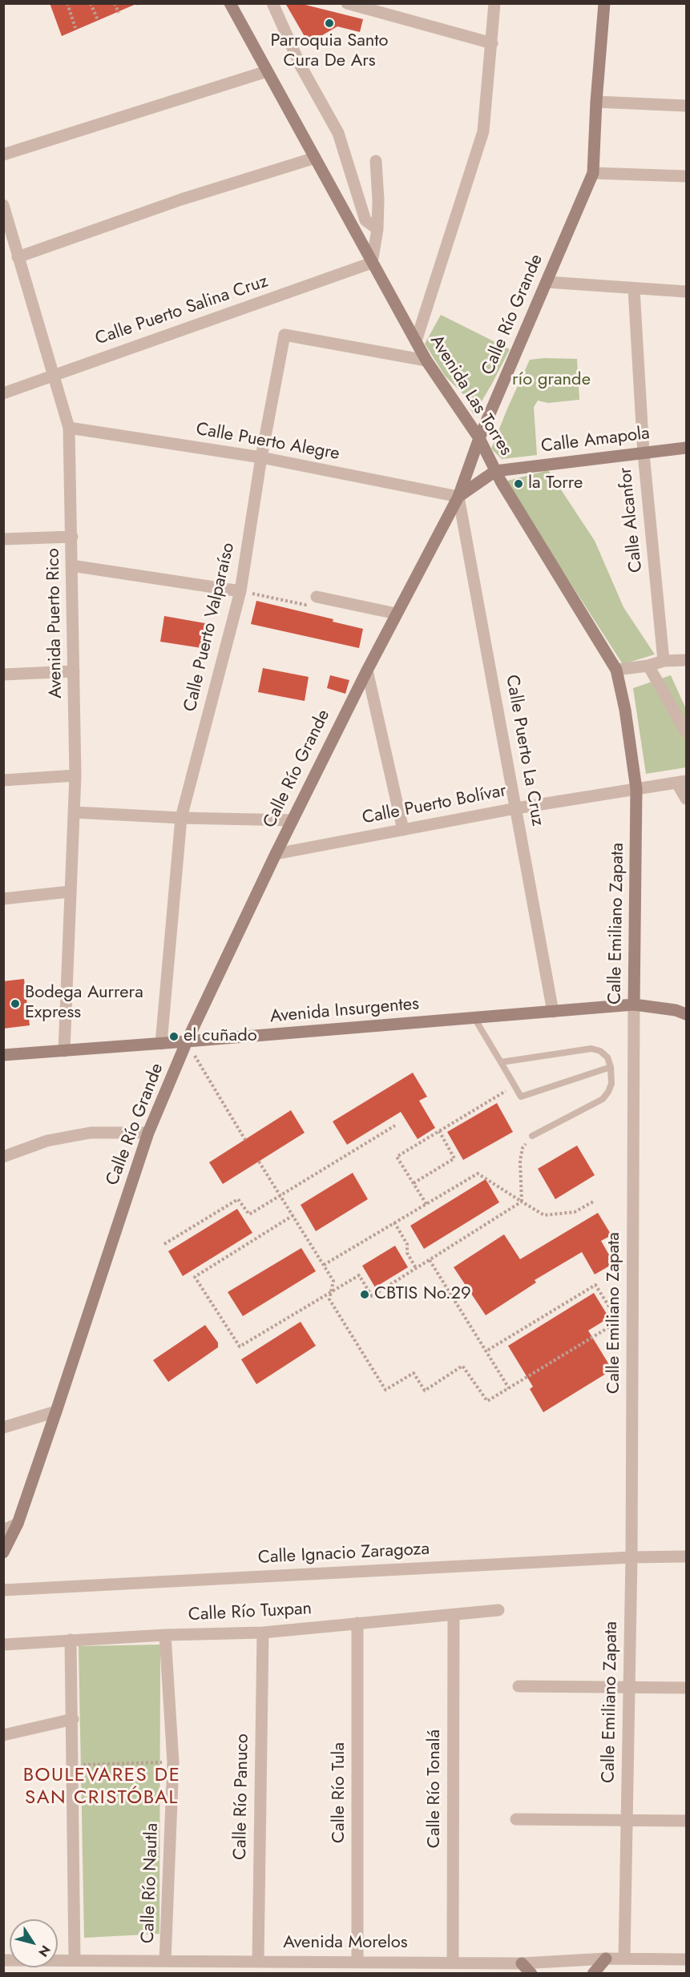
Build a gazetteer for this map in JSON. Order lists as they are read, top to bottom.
{
  "streets": {
    "street": [
      "Calle Puerto Salina Cruz",
      "Calle Río Grande",
      "Avenida Las Torres",
      "Calle Amapola",
      "Calle Puerto Alegre",
      "Calle Alcanfor",
      "Avenida Puerto Rico",
      "Calle Puerto Valparaíso",
      "Calle Puerto La Cruz",
      "Calle Puerto Bolívar",
      "Calle Emiliano Zapata",
      "Avenida Insurgentes",
      "Calle Ignacio Zaragoza",
      "Calle Río Tuxpan",
      "Calle Río Tonalá",
      "Calle Río Tula",
      "Calle Río Panuco",
      "Calle Río Nautla",
      "Avenida Morelos"
    ]
  },
  "crossings": [
    ["Calle Puerto Salina Cruz", "Avenida Las Torres"],
    ["Calle Puerto Salina Cruz", "Avenida Puerto Rico"],
    ["Calle Río Grande", "Avenida Las Torres"],
    ["Calle Río Grande", "Calle Amapola"],
    ["Calle Río Grande", "Calle Puerto Alegre"],
    ["Calle Río Grande", "Calle Puerto La Cruz"],
    ["Calle Río Grande", "Calle Puerto Bolívar"],
    ["Calle Río Grande", "Avenida Insurgentes"],
    ["Avenida Las Torres", "Calle Amapola"],
    ["Avenida Las Torres", "Calle Puerto Valparaíso"],
    ["Avenida Las Torres", "Calle Emiliano Zapata"],
    ["Calle Amapola", "Calle Puerto Alegre"],
    ["Calle Amapola", "Calle Alcanfor"],
    ["Calle Amapola", "Calle Puerto La Cruz"],
    ["Calle Puerto Alegre", "Avenida Puerto Rico"],
    ["Calle Puerto Alegre", "Calle Puerto Valparaíso"],
    ["Calle Puerto Alegre", "Calle Puerto La Cruz"],
    ["Avenida Puerto Rico", "Avenida Insurgentes"],
    ["Calle Puerto Valparaíso", "Avenida Insurgentes"],
    ["Calle Puerto La Cruz", "Calle Puerto Bolívar"],
    ["Calle Puerto La Cruz", "Avenida Insurgentes"],
    ["Calle Puerto Bolívar", "Calle Emiliano Zapata"],
    ["Calle Emiliano Zapata", "Avenida Insurgentes"],
    ["Calle Emiliano Zapata", "Calle Ignacio Zaragoza"],
    ["Calle Emiliano Zapata", "Avenida Morelos"],
    ["Calle Río Tuxpan", "Calle Río Tonalá"],
    ["Calle Río Tuxpan", "Calle Río Tula"],
    ["Calle Río Tuxpan", "Calle Río Panuco"],
    ["Calle Río Tuxpan", "Calle Río Nautla"],
    ["Calle Río Tonalá", "Avenida Morelos"],
    ["Calle Río Tula", "Avenida Morelos"],
    ["Calle Río Panuco", "Avenida Morelos"],
    ["Calle Río Nautla", "Avenida Morelos"]
  ],
  "districts": ["BOULEVARES DE SAN CRISTÓBAL"],
  "parks": ["río grande"],
  "places": [
    "Parroquia Santo Cura De Ars",
    "la Torre",
    "Bodega Aurrera Express",
    "el cuñado",
    "CBTIS No.29"
  ],
  "north": "bottom right"
}
